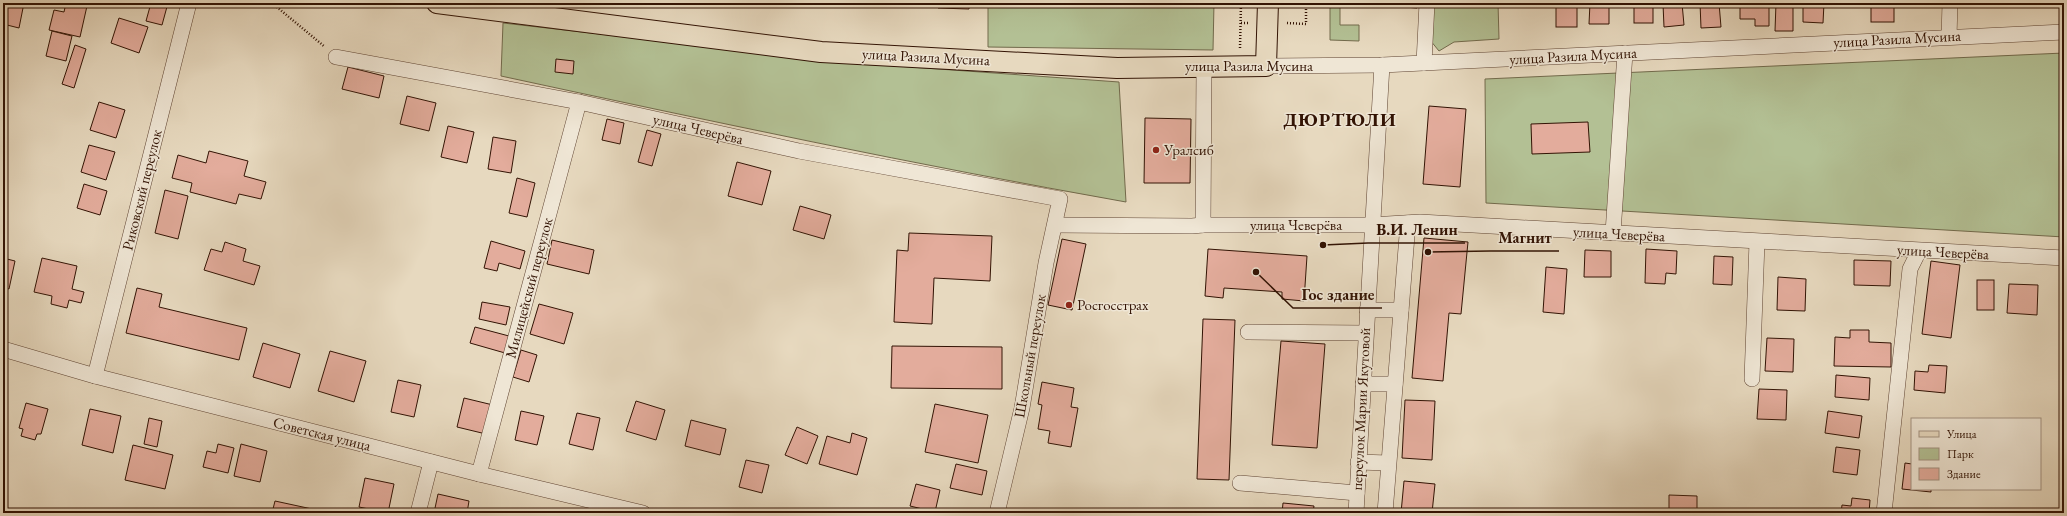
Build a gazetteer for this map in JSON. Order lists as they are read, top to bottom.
{
  "streets": {
    "main road": ["улица Разила Мусина"],
    "street": [
      "улица Чеверёва",
      "Риковский переулок",
      "Милицейский переулок",
      "Школьный переулок",
      "переулок Марии Якутовой",
      "Советская улица"
    ]
  },
  "crossings": [
    ["улица Разила Мусина", "переулок Марии Якутовой"],
    ["улица Чеверёва", "Милицейский переулок"],
    ["улица Чеверёва", "Школьный переулок"],
    ["улица Чеверёва", "переулок Марии Якутовой"],
    ["Риковский переулок", "Советская улица"],
    ["Милицейский переулок", "Советская улица"]
  ],
  "districts": ["ДЮРТЮЛИ"],
  "places": [
    "Уралсиб",
    "В.И. Ленин",
    "Магнит",
    "Гос здание",
    "Росгосстрах"
  ],
  "legend": ["Улица", "Парк", "Здание"]
}
